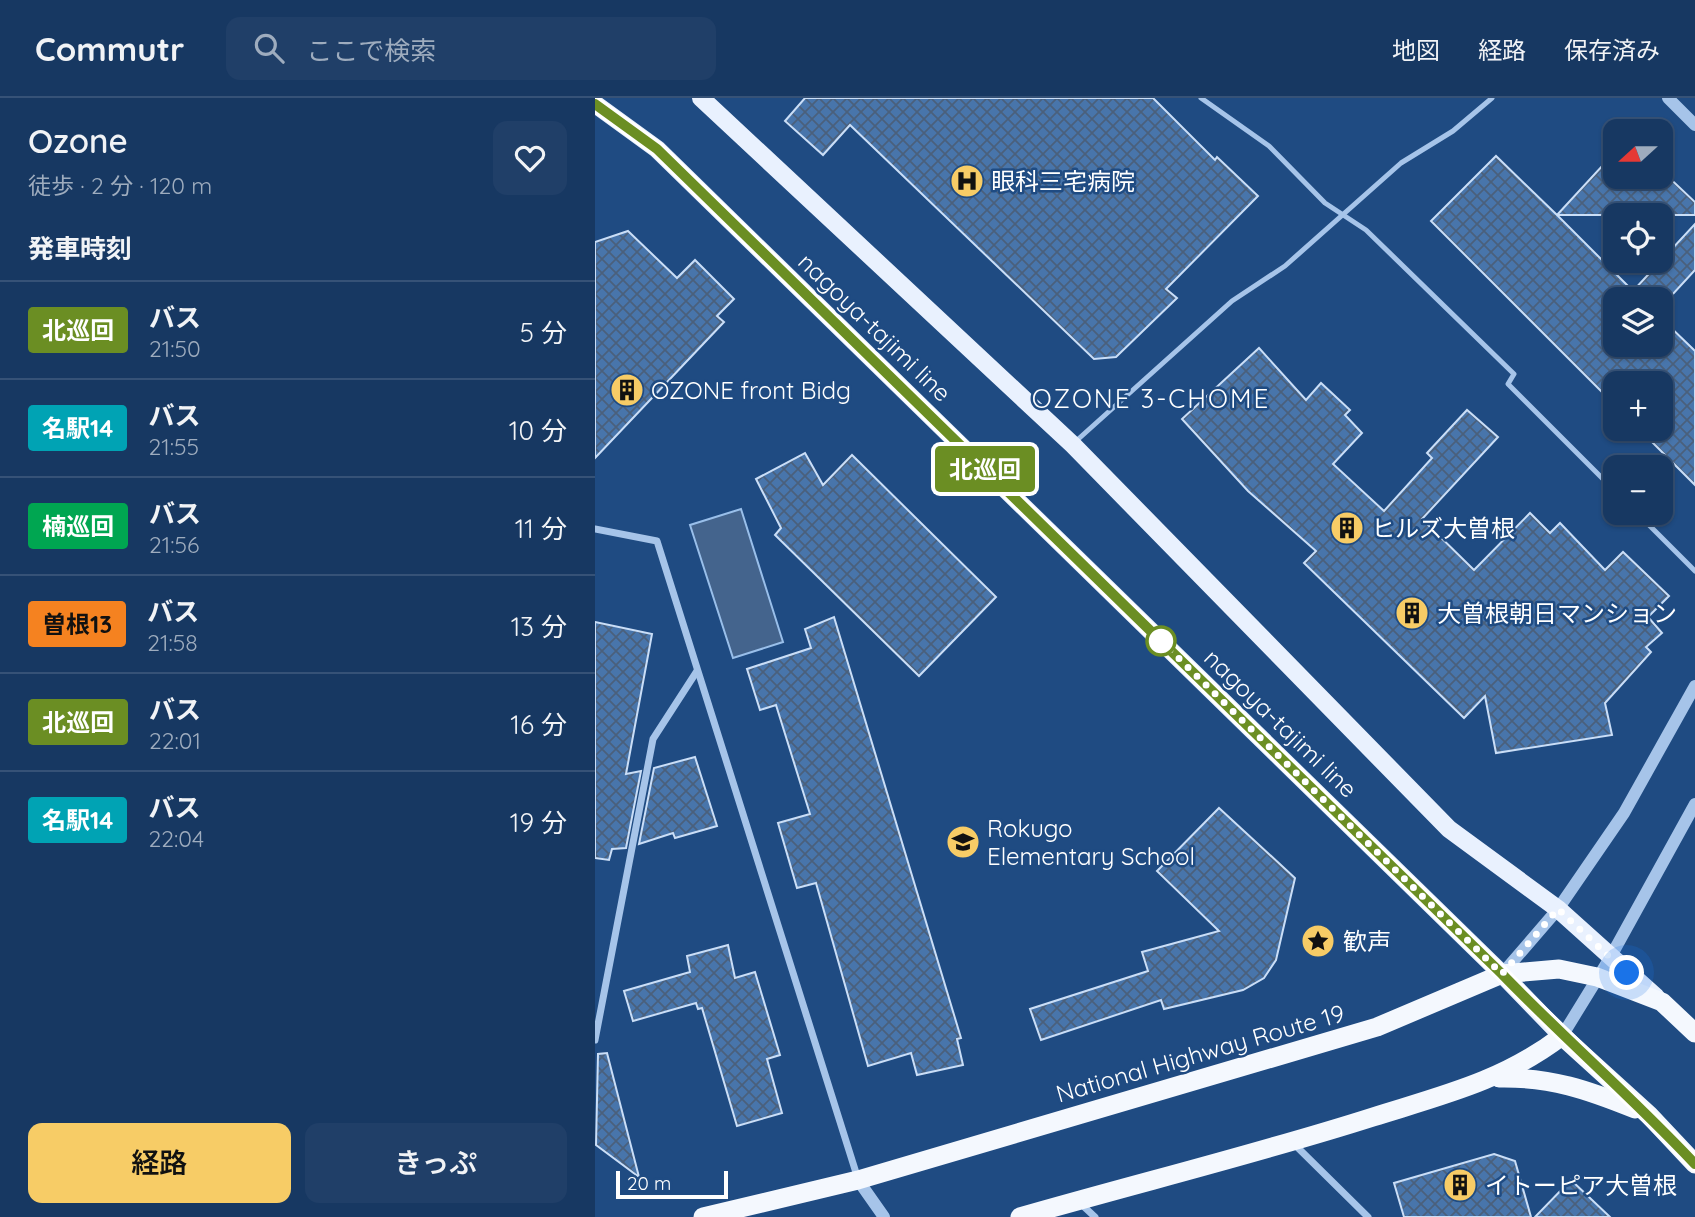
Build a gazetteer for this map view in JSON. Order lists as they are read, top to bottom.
{
  "streets": {
    "highway": ["National Highway Route 19"],
    "main road": ["nagoya-tajimi line"]
  },
  "crossings": [
    ["nagoya-tajimi line", "National Highway Route 19"]
  ],
  "districts": ["OZONE 3-CHOME"],
  "places": {
    "hospital": ["眼科三宅病院"],
    "building": [
      "OZONE front Bidg",
      "ヒルズ大曽根",
      "大曽根朝日マンション",
      "イトーピア大曽根"
    ],
    "school or university": ["Rokugo Elementary School"],
    "place": ["歓声"]
  },
  "lines": ["bus line 北巡回"],
  "scale_bar": "20 m",
  "north": "left",
  "page": {
    "header": "Commutr",
    "search": "ここで検索",
    "nav": ["地図", "経路", "保存済み"],
    "heading": [
      ["Ozone", "徒歩 · 2 分 · 120 m"],
      "発車時刻"
    ],
    "on_map": "北巡回",
    "map_buttons": ["+", "−"],
    "list": [
      {
        "mark": "北巡回",
        "name": "バス",
        "note": "21:50",
        "value": "5 分"
      },
      {
        "mark": "名駅14",
        "name": "バス",
        "note": "21:55",
        "value": "10 分"
      },
      {
        "mark": "楠巡回",
        "name": "バス",
        "note": "21:56",
        "value": "11 分"
      },
      {
        "mark": "曽根13",
        "name": "バス",
        "note": "21:58",
        "value": "13 分"
      },
      {
        "mark": "北巡回",
        "name": "バス",
        "note": "22:01",
        "value": "16 分"
      },
      {
        "mark": "名駅14",
        "name": "バス",
        "note": "22:04",
        "value": "19 分"
      }
    ],
    "buttons": ["経路", "きっぷ"],
    "scale": "20 m"
  }
}
